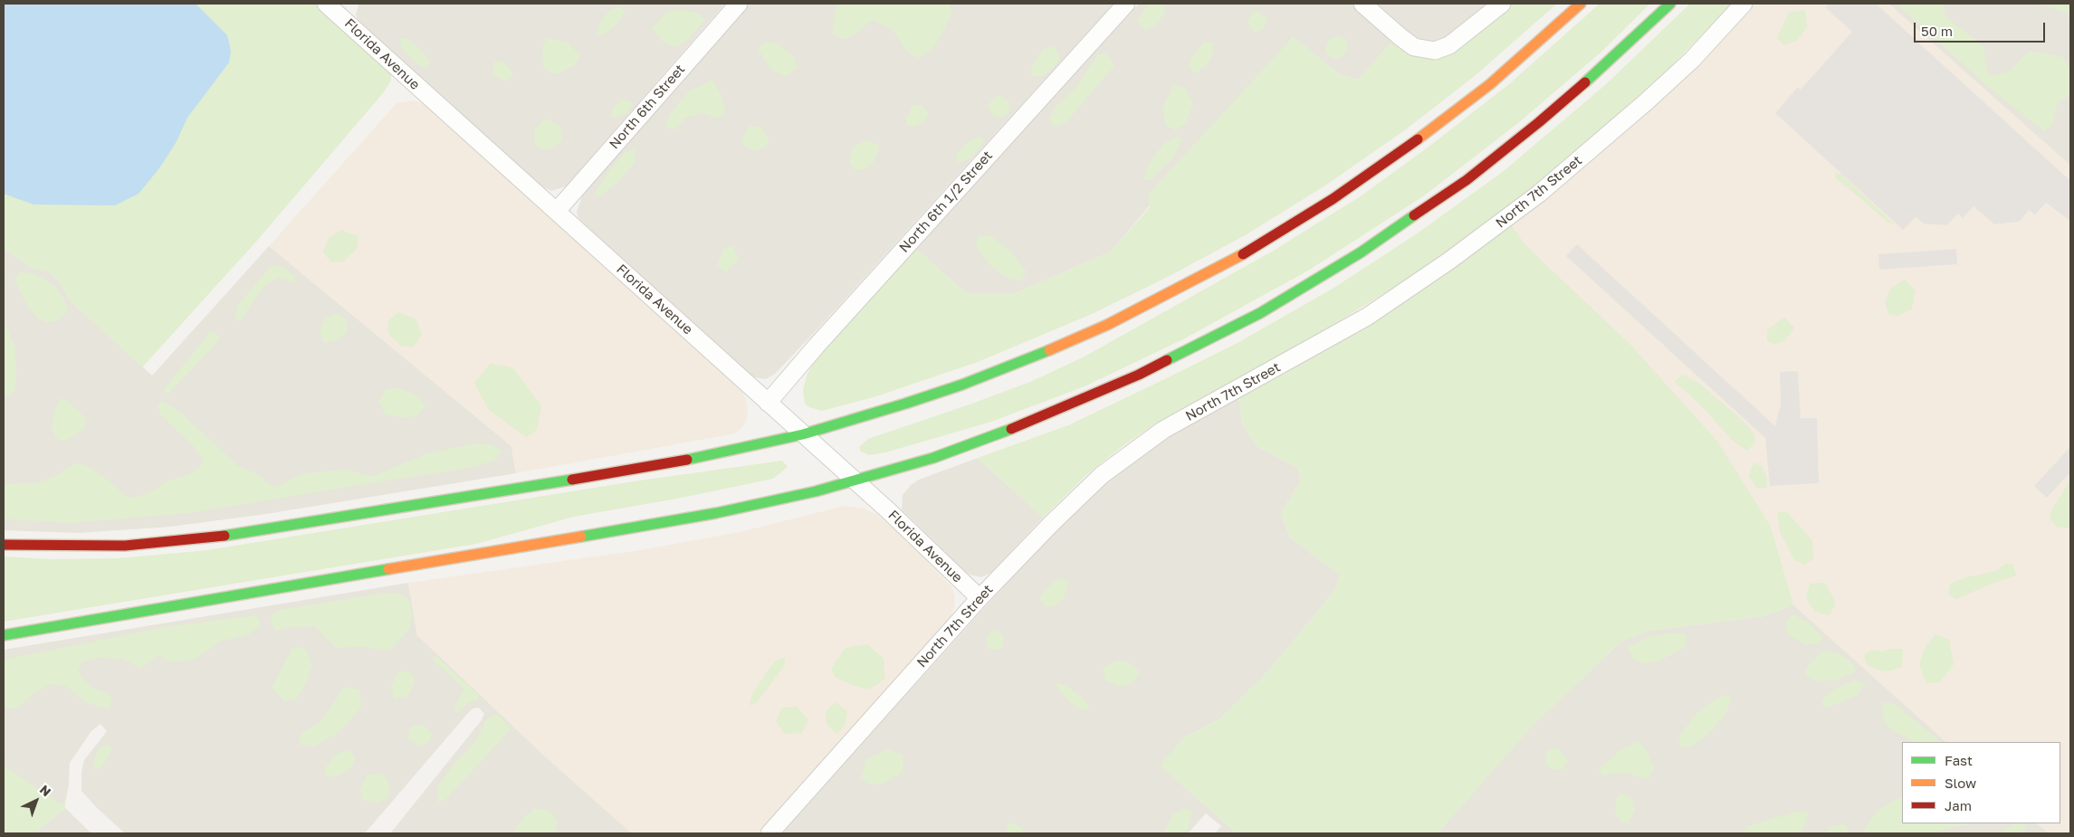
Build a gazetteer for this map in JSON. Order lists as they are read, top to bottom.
{
  "streets": {
    "street": [
      "Florida Avenue",
      "North 6th Street",
      "North 7th Street",
      "North 6th 1/2 Street"
    ]
  },
  "crossings": [
    ["Florida Avenue", "North 6th Street"],
    ["Florida Avenue", "North 7th Street"],
    ["Florida Avenue", "North 6th 1/2 Street"]
  ],
  "legend": ["Fast", "Slow", "Jam"],
  "scale_bar": "50 m",
  "north": "top right"
}
